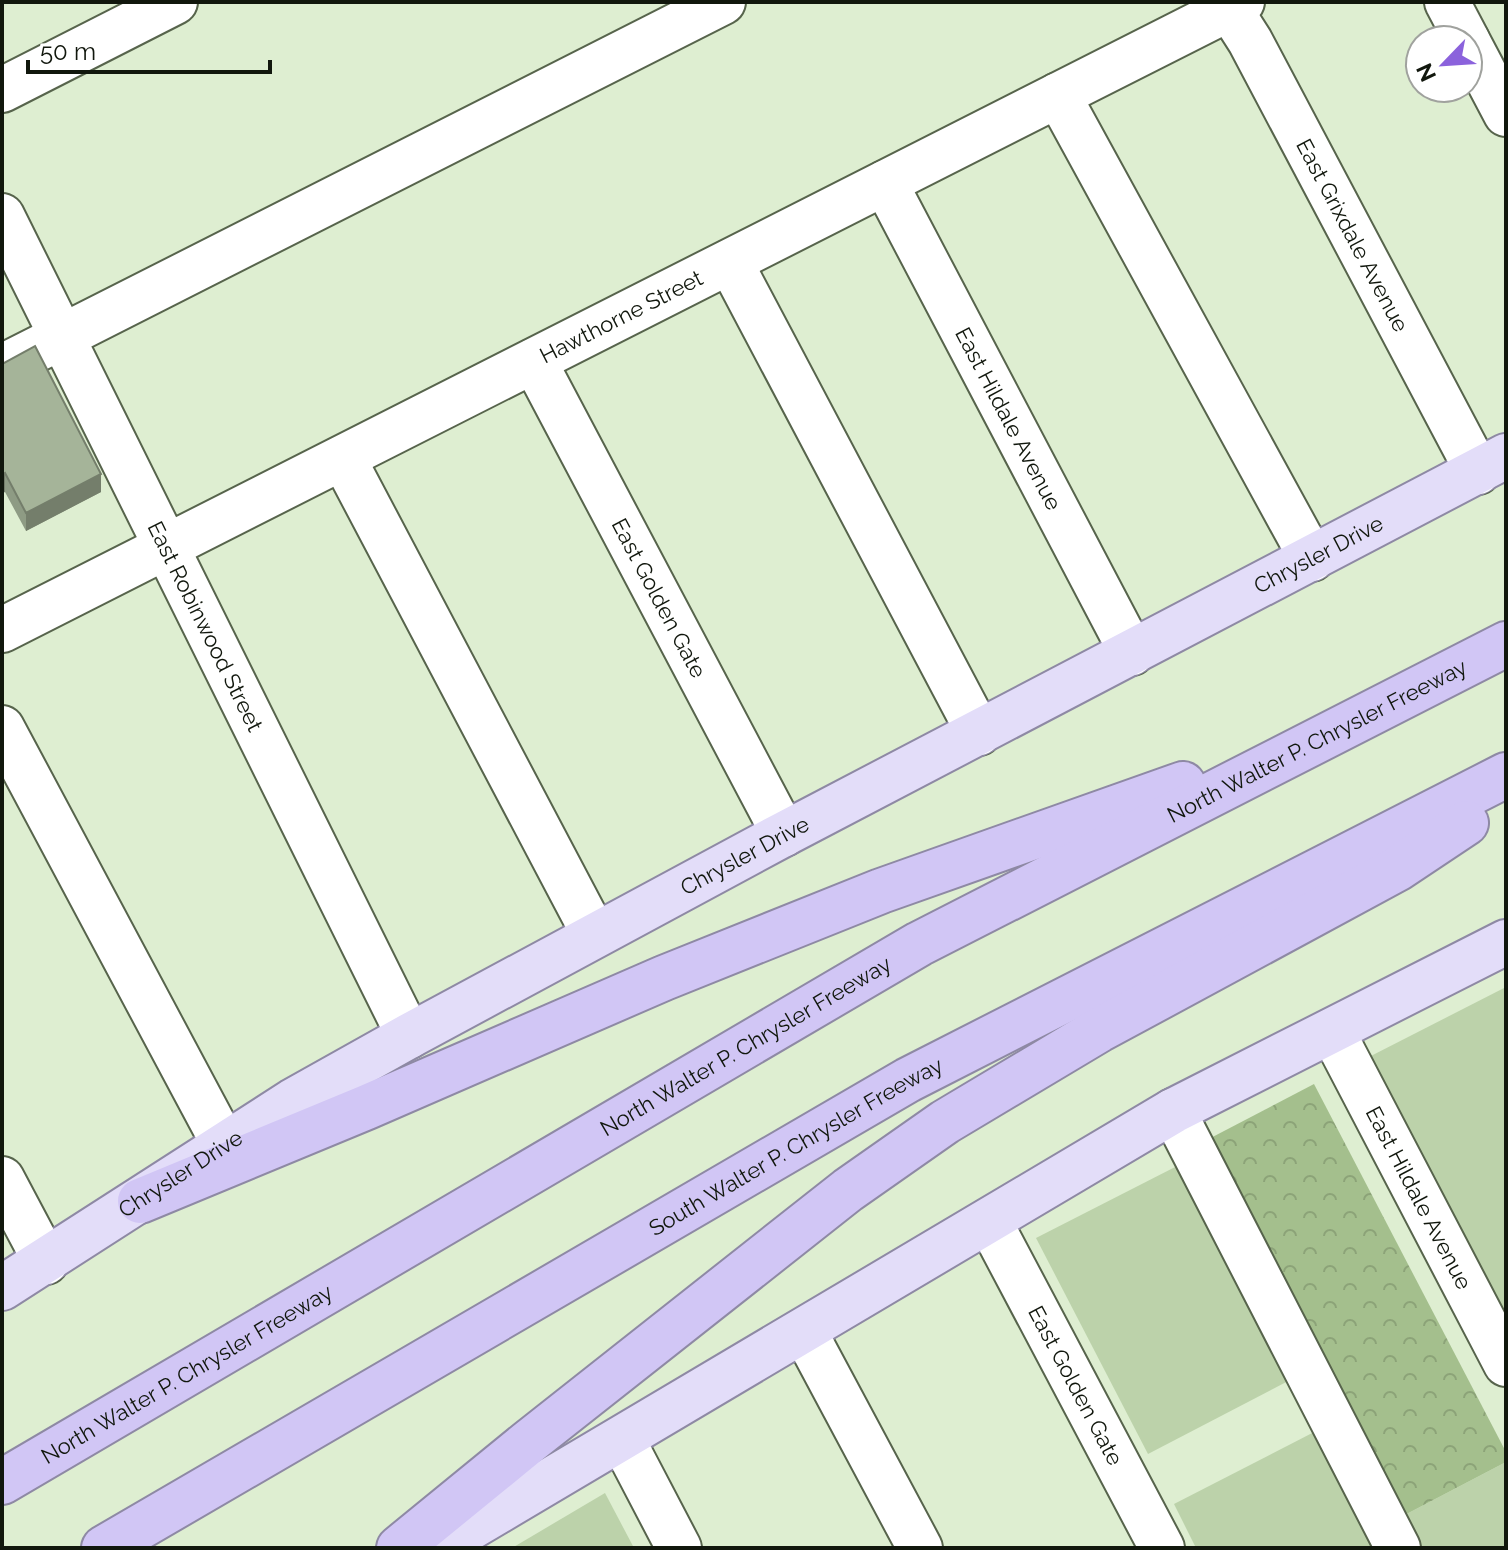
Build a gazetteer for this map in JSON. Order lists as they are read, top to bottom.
{
  "streets": {
    "highway": ["North Walter P. Chrysler Freeway", "South Walter P. Chrysler Freeway"],
    "main road": ["Chrysler Drive"],
    "street": [
      "East Grixdale Avenue",
      "Hawthorne Street",
      "East Hildale Avenue",
      "East Golden Gate",
      "East Robinwood Street"
    ]
  },
  "crossings": [
    ["East Grixdale Avenue", "Hawthorne Street"],
    ["East Grixdale Avenue", "Chrysler Drive"],
    ["Hawthorne Street", "East Hildale Avenue"],
    ["Hawthorne Street", "East Golden Gate"],
    ["Hawthorne Street", "East Robinwood Street"],
    ["East Hildale Avenue", "Chrysler Drive"],
    ["Chrysler Drive", "East Golden Gate"],
    ["Chrysler Drive", "East Robinwood Street"]
  ],
  "scale_bar": "50 m",
  "north": "bottom left"
}
